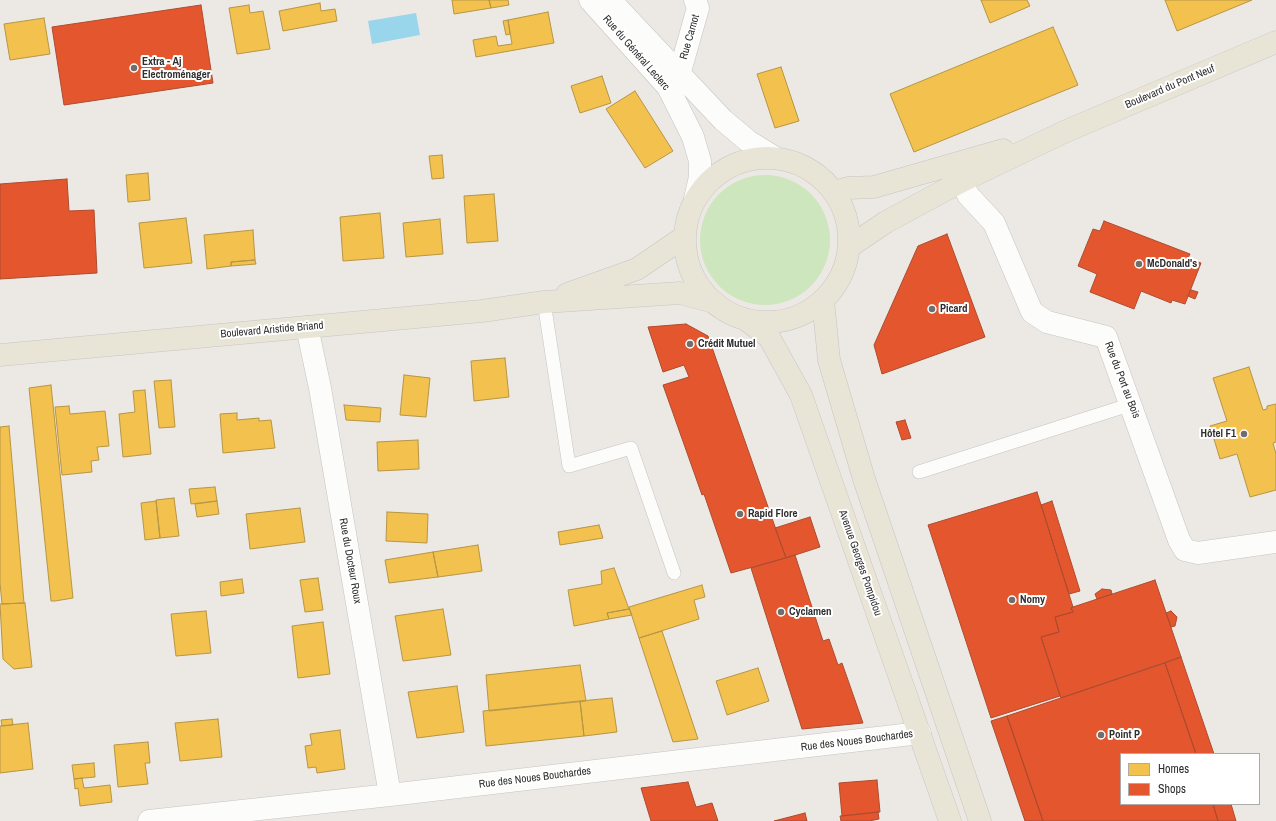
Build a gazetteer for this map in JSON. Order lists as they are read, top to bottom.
{
  "streets": {
    "main road": ["Boulevard du Pont Neuf", "Boulevard Aristide Briand", "Avenue Georges Pompidou"],
    "street": [
      "Rue Carnot",
      "Rue du Général Leclerc",
      "Rue du Port au Bois",
      "Rue du Docteur Roux",
      "Rue des Noues Bouchardes"
    ]
  },
  "crossings": [
    ["Rue Carnot", "Rue du Général Leclerc"],
    ["Boulevard Aristide Briand", "Rue du Docteur Roux"],
    ["Rue du Docteur Roux", "Rue des Noues Bouchardes"],
    ["Avenue Georges Pompidou", "Rue des Noues Bouchardes"]
  ],
  "places": [
    "Extra - Aj Electroménager",
    "McDonald's",
    "Picard",
    "Crédit Mutuel",
    "Hôtel F1",
    "Rapid Flore",
    "Nomy",
    "Cyclamen",
    "Point P"
  ],
  "legend": ["Homes", "Shops"]
}
